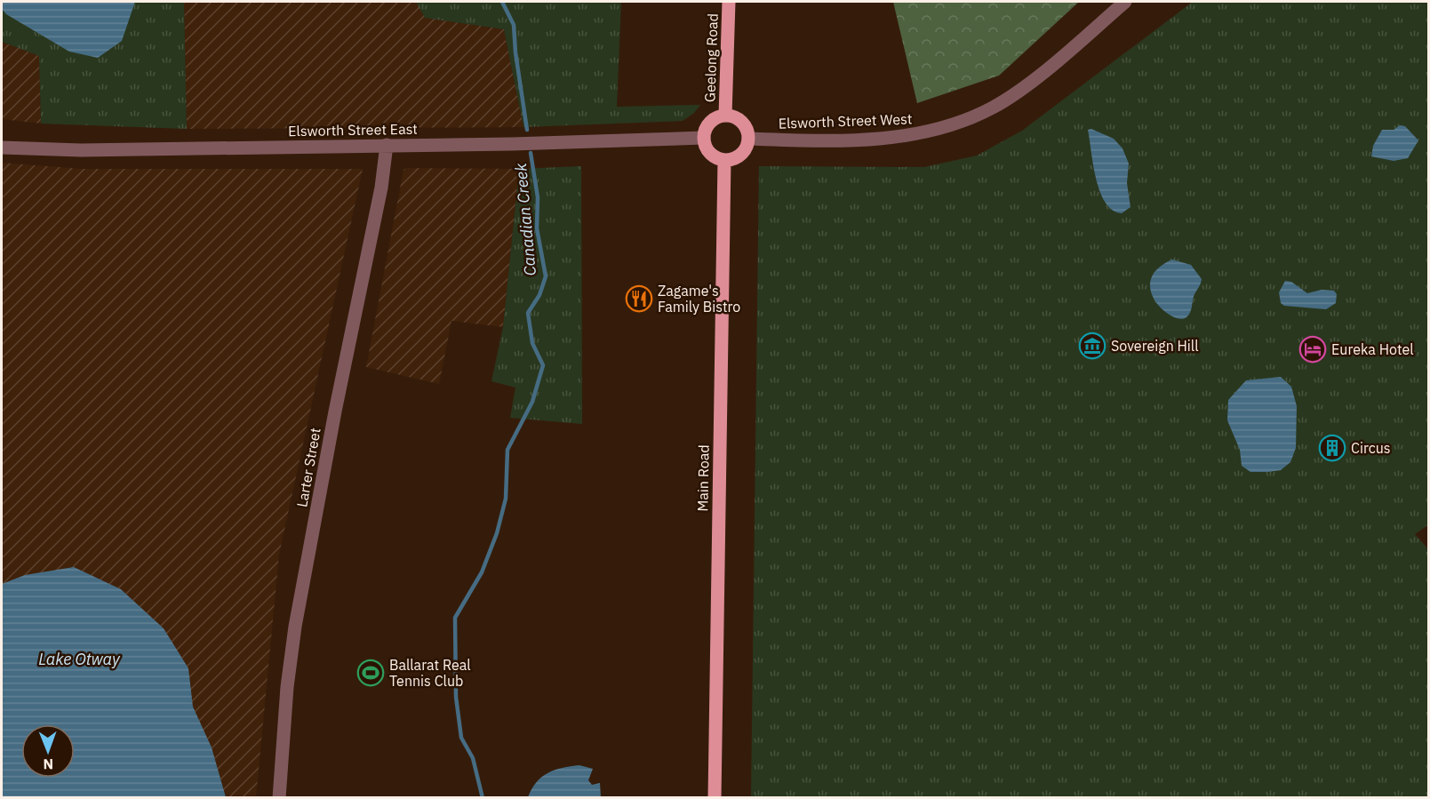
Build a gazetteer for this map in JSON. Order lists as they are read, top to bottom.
{
  "streets": {
    "main road": ["Geelong Road", "Main Road"],
    "street": ["Elsworth Street West", "Elsworth Street East", "Larter Street"]
  },
  "crossings": [
    ["Geelong Road", "Elsworth Street West"],
    ["Geelong Road", "Elsworth Street East"],
    ["Geelong Road", "Main Road"],
    ["Elsworth Street West", "Elsworth Street East"],
    ["Elsworth Street West", "Main Road"],
    ["Elsworth Street East", "Larter Street"],
    ["Elsworth Street East", "Main Road"]
  ],
  "water": ["Canadian Creek", "Lake Otway"],
  "places": {
    "restaurant": ["Zagame's Family Bistro"],
    "museum": ["Sovereign Hill"],
    "hotel": ["Eureka Hotel"],
    "building": ["Circus"],
    "sports": ["Ballarat Real Tennis Club"]
  },
  "north": "bottom"
}
